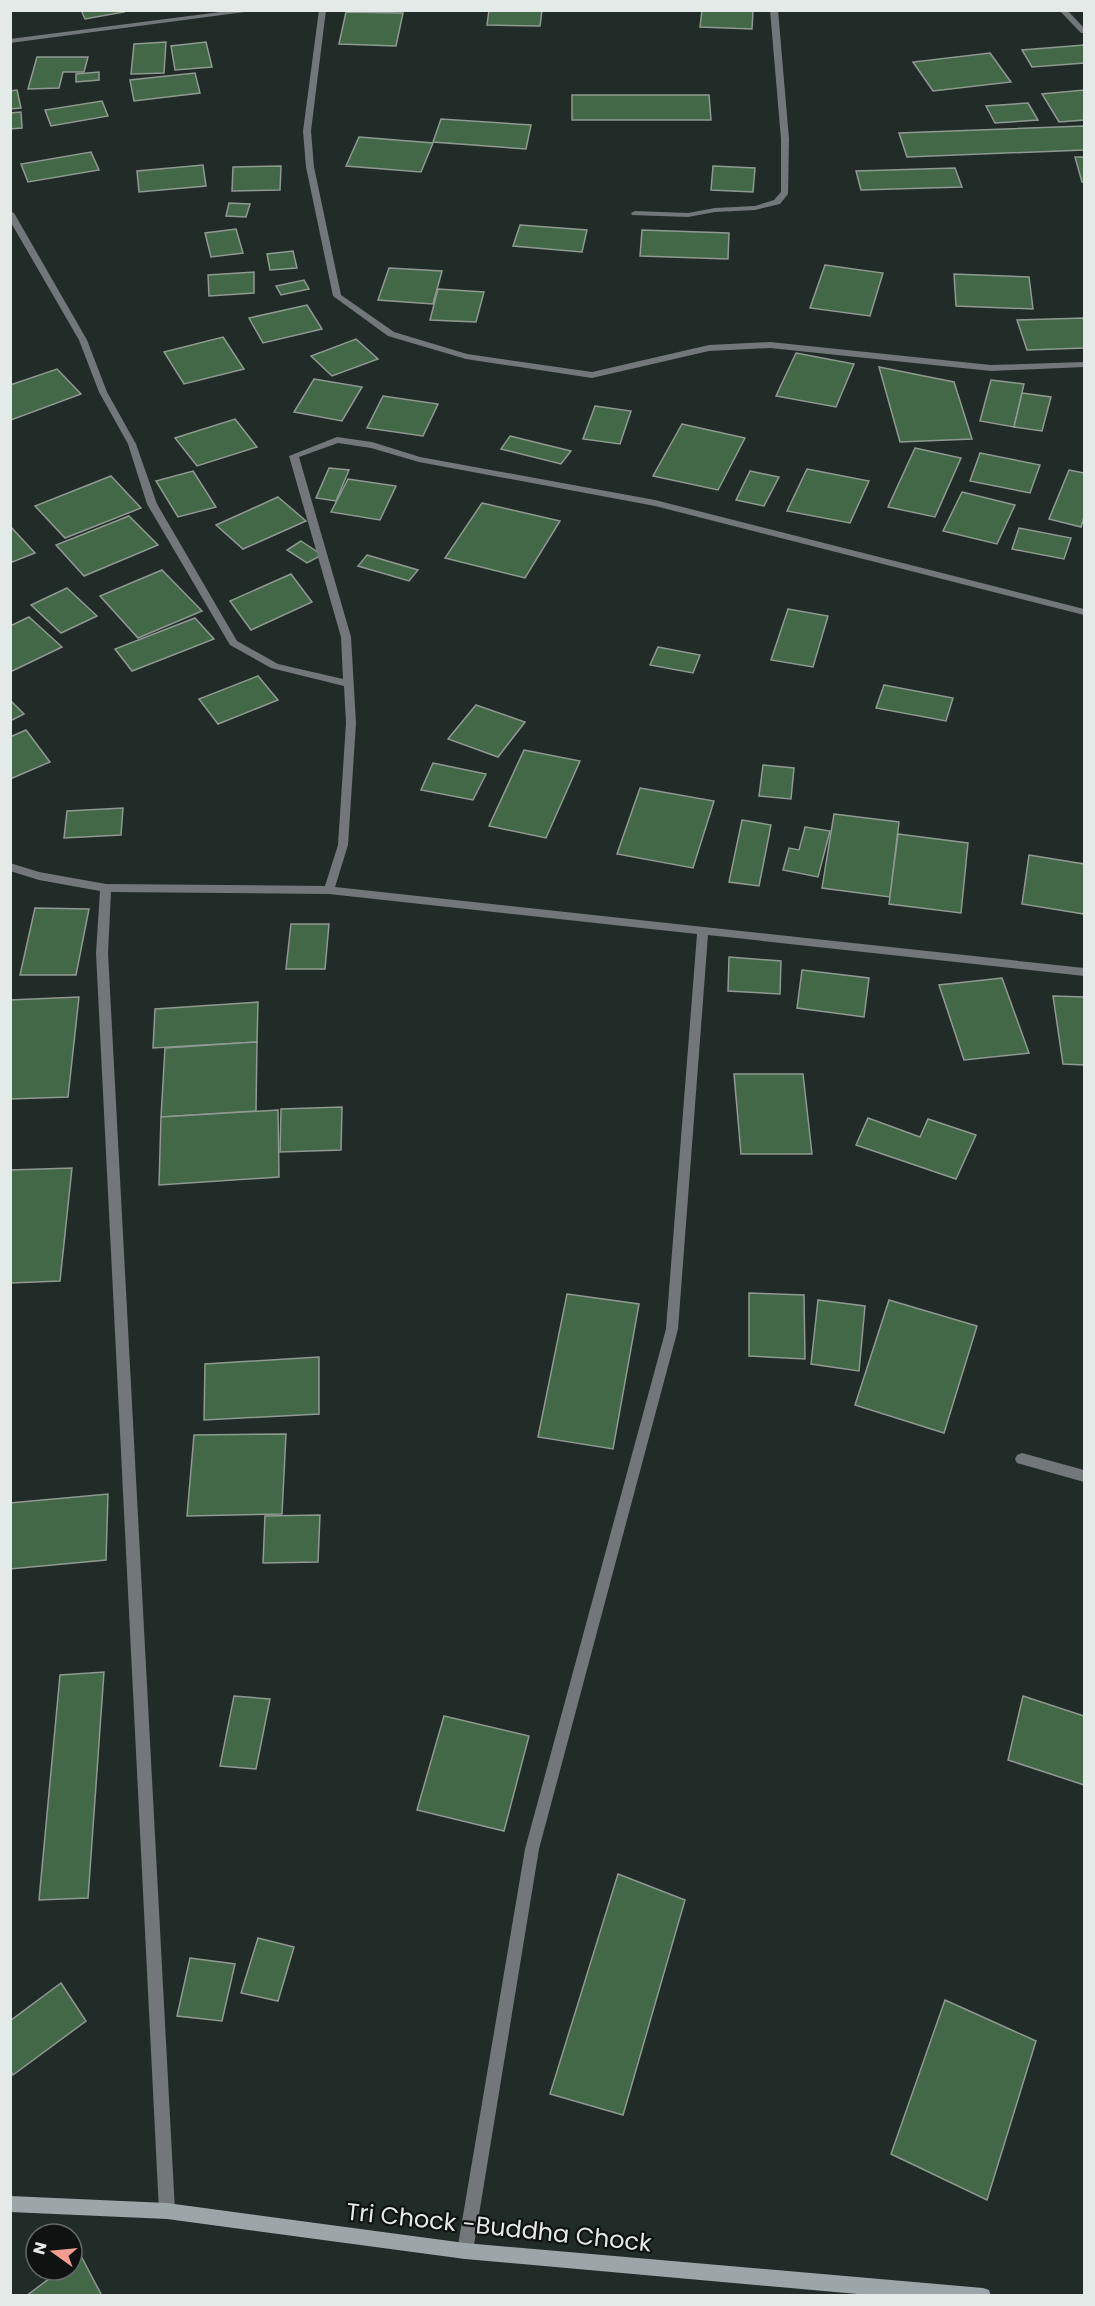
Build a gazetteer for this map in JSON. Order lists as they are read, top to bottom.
{
  "streets": {
    "street": ["Tri Chock -Buddha Chock"]
  },
  "north": "left"
}
